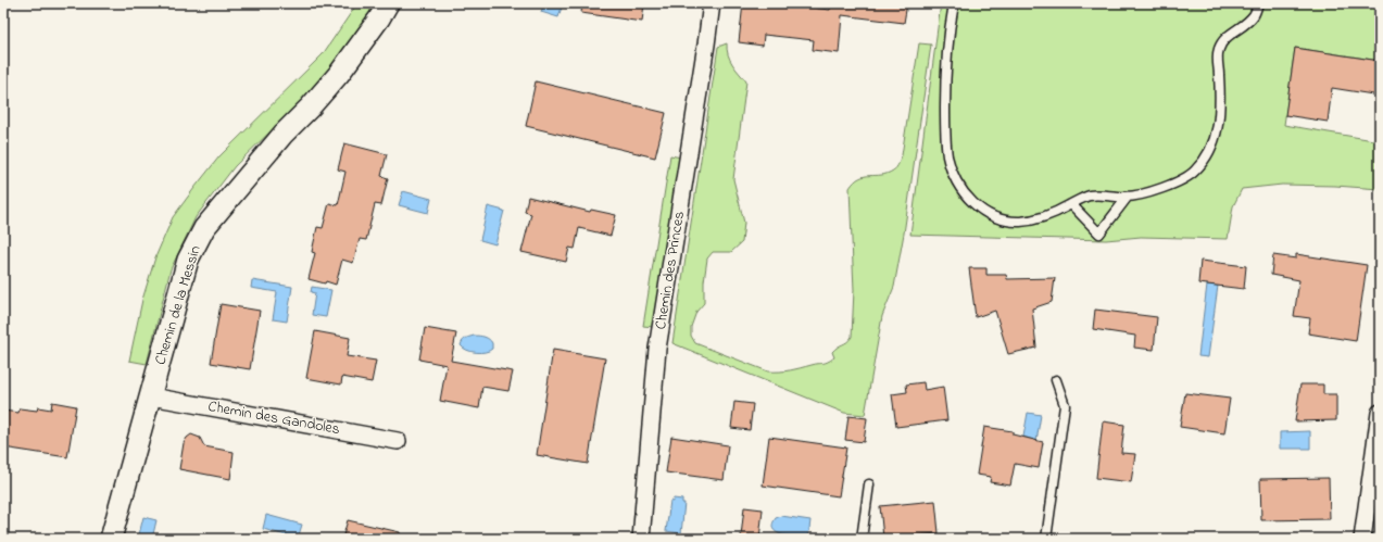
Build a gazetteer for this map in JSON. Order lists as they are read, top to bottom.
{
  "streets": {
    "street": ["Chemin des Princes", "Chemin de la Messin", "Chemin des Gandoles"]
  },
  "crossings": [
    ["Chemin de la Messin", "Chemin des Gandoles"]
  ]
}
